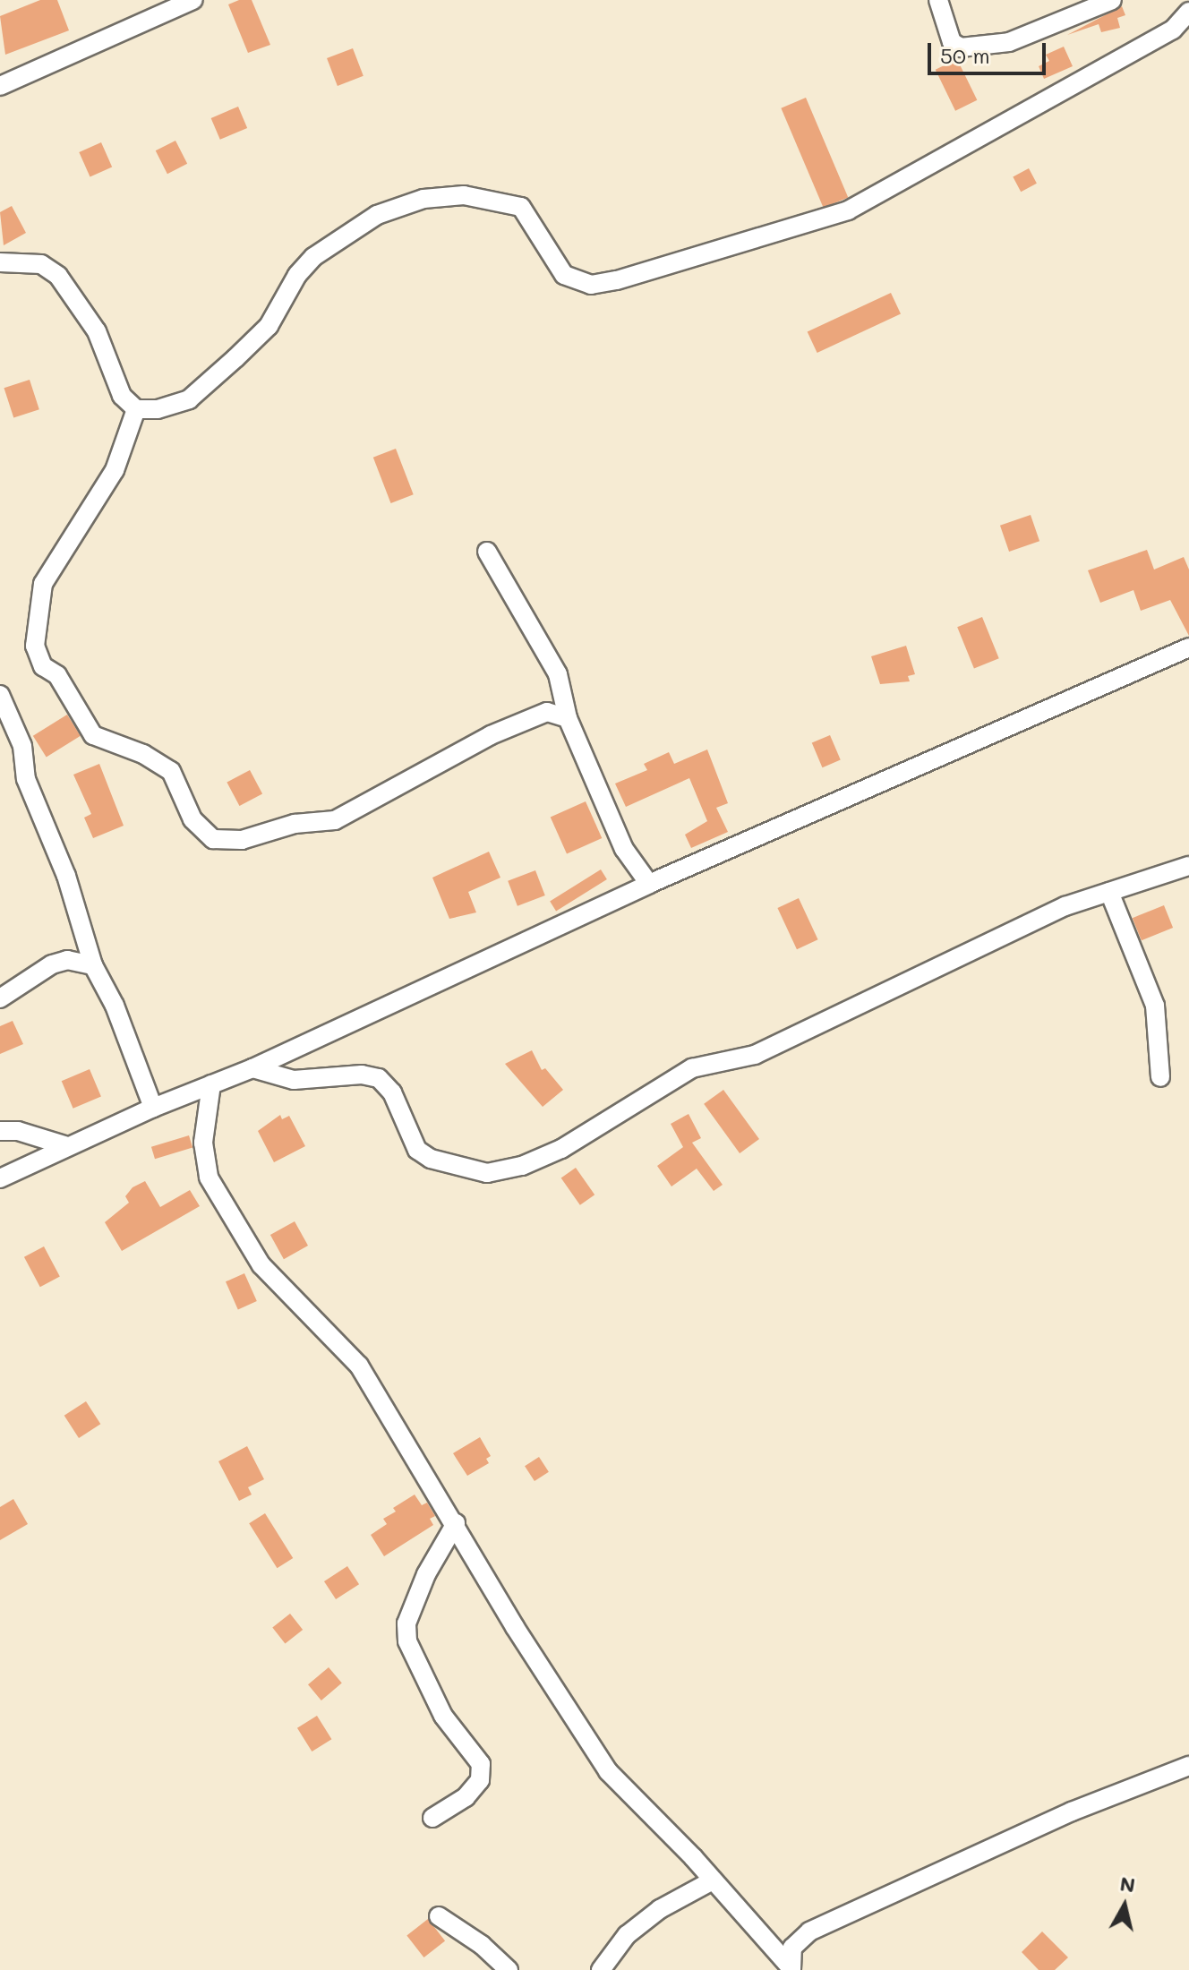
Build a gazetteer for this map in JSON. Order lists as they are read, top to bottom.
{
  "scale_bar": "50 m",
  "north": "top"
}
